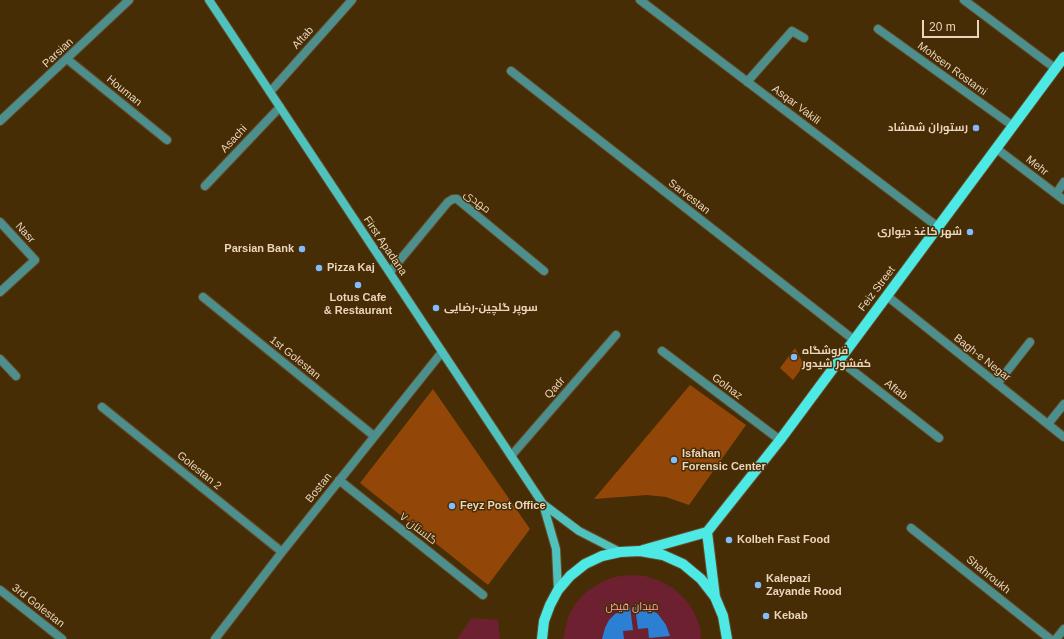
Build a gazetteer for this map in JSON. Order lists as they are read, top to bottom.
{
  "streets": {
    "main road": ["First Apadana", "Feiz Street"],
    "street": [
      "Aftab",
      "Parsian",
      "Mohsen Rostami",
      "Houman",
      "Asqar Vakili",
      "Asachi",
      "Mehr",
      "Sarvestan",
      "مهدی",
      "Nasr",
      "1st Golestan",
      "Bagh-e Negar",
      "Golnaz",
      "Qadr",
      "Golestan 2",
      "Bostan",
      "گلستان ۷",
      "Shahroukh",
      "3rd Golestan"
    ]
  },
  "crossings": [
    ["Aftab", "First Apadana"],
    ["Aftab", "Feiz Street"],
    ["Parsian", "Houman"],
    ["Mohsen Rostami", "Feiz Street"],
    ["Asqar Vakili", "Feiz Street"],
    ["Asachi", "First Apadana"],
    ["Mehr", "Feiz Street"],
    ["Sarvestan", "Feiz Street"],
    ["مهدی", "First Apadana"],
    ["First Apadana", "Qadr"],
    ["First Apadana", "Bostan"],
    ["Feiz Street", "Bagh-e Negar"],
    ["Feiz Street", "Golnaz"],
    ["1st Golestan", "Bostan"],
    ["Golestan 2", "Bostan"],
    ["Bostan", "گلستان ۷"]
  ],
  "parks": ["میدان فیض"],
  "places": [
    "رستوران شمشاد",
    "شهر کاغذ دیواری",
    "Parsian Bank",
    "Pizza Kaj",
    "Lotus Cafe & Restaurant",
    "سوپر گلچین-رضایی",
    "فروشگاه کفشور شیدور",
    "Isfahan Forensic Center",
    "Feyz Post Office",
    "Kolbeh Fast Food",
    "Kalepazi Zayande Rood",
    "Kebab"
  ],
  "scale_bar": "20 m"
}
